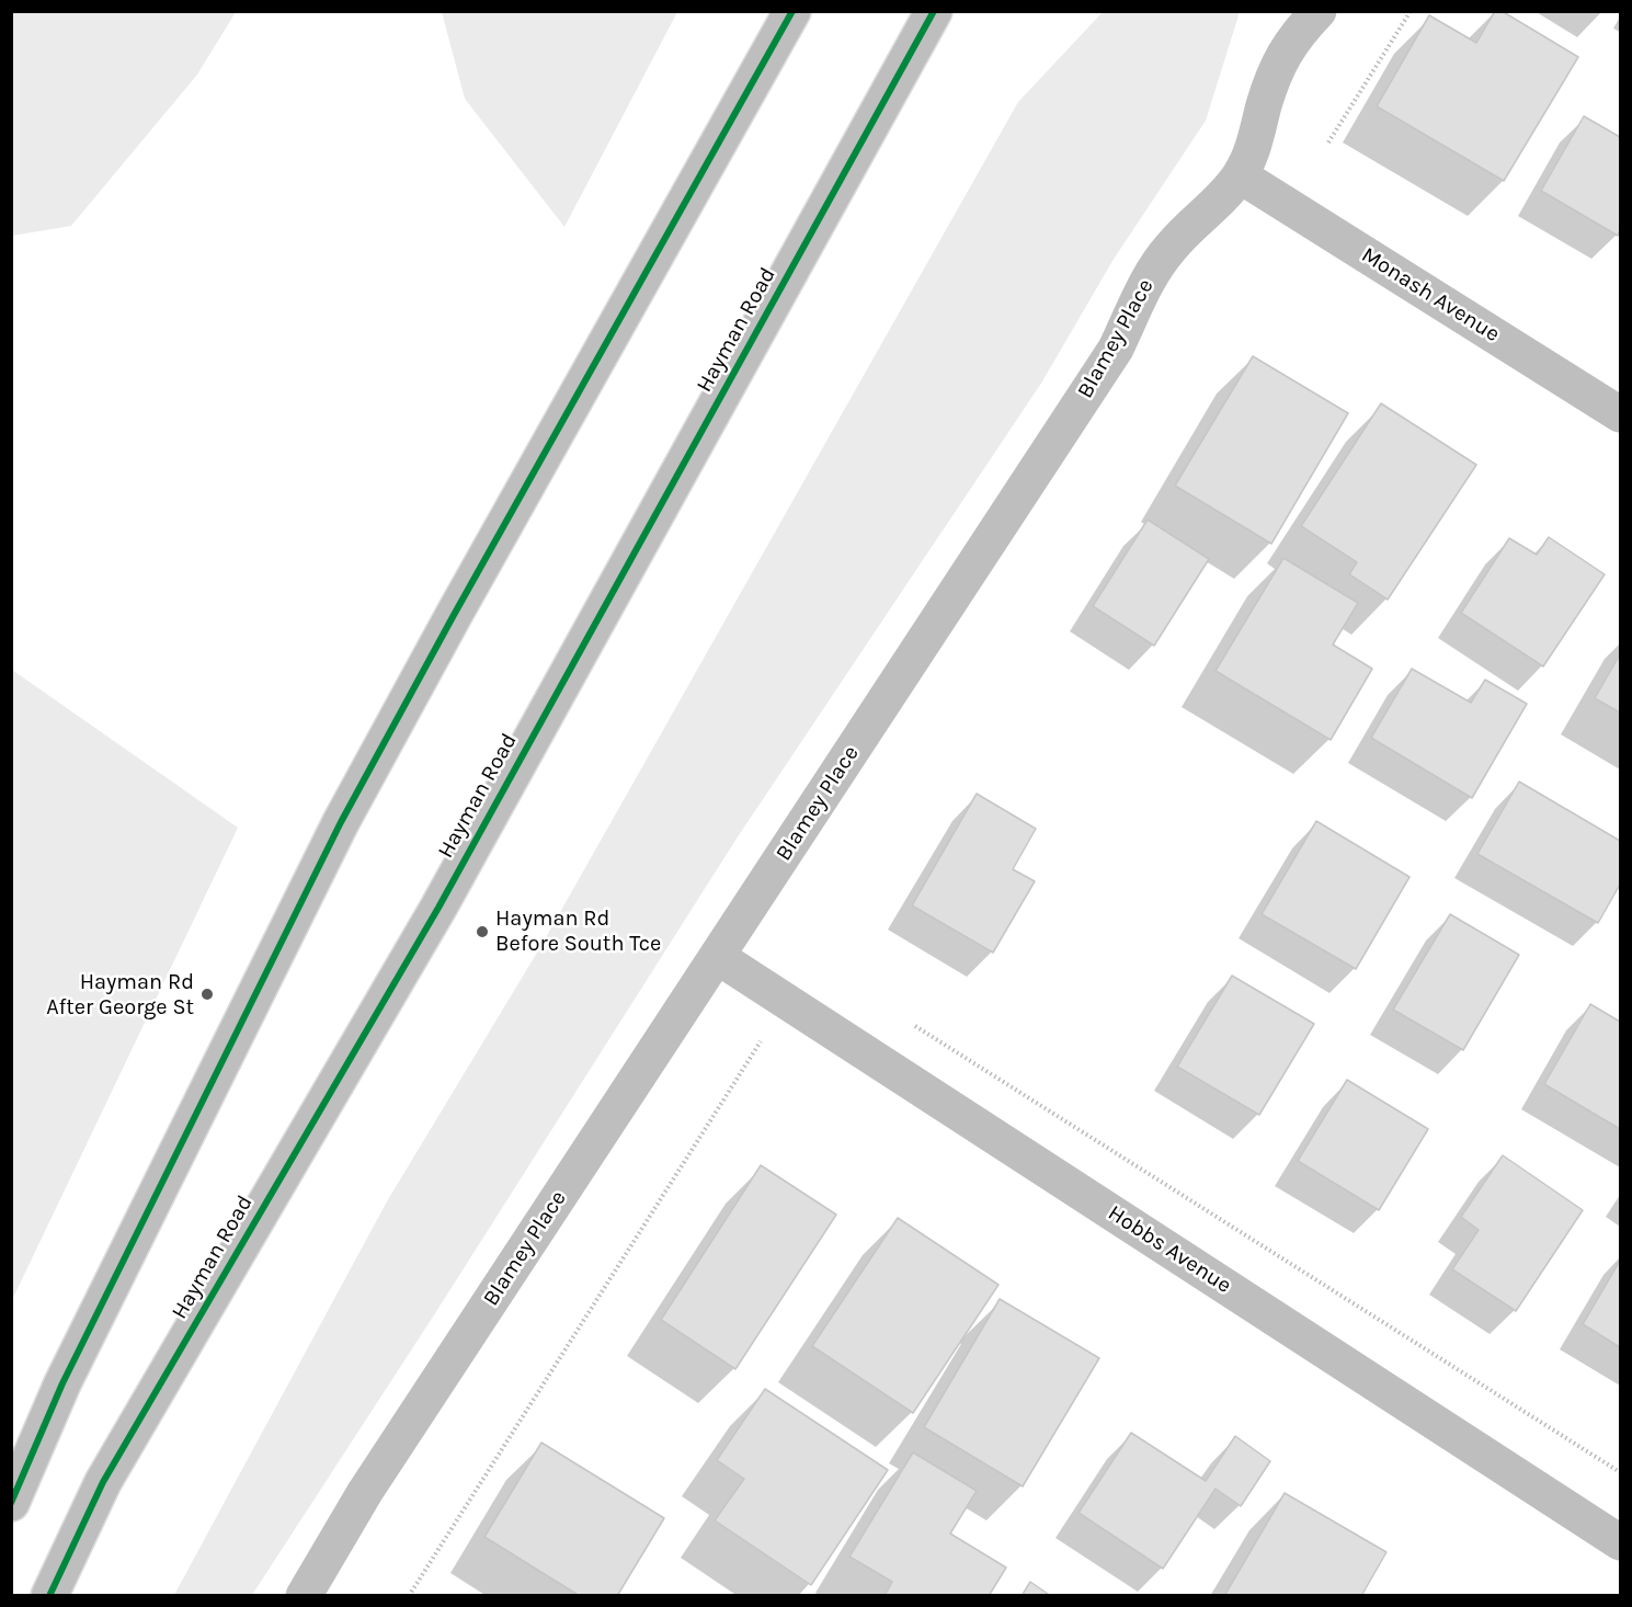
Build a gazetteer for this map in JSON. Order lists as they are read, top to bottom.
{
  "streets": {
    "main road": [
      "Monash Avenue",
      "Hayman Road",
      "Blamey Place",
      "Hobbs Avenue"
    ]
  },
  "crossings": [
    ["Monash Avenue", "Blamey Place"],
    ["Blamey Place", "Hobbs Avenue"]
  ],
  "places": ["Hayman Rd Before South Tce", "Hayman Rd After George St"]
}
